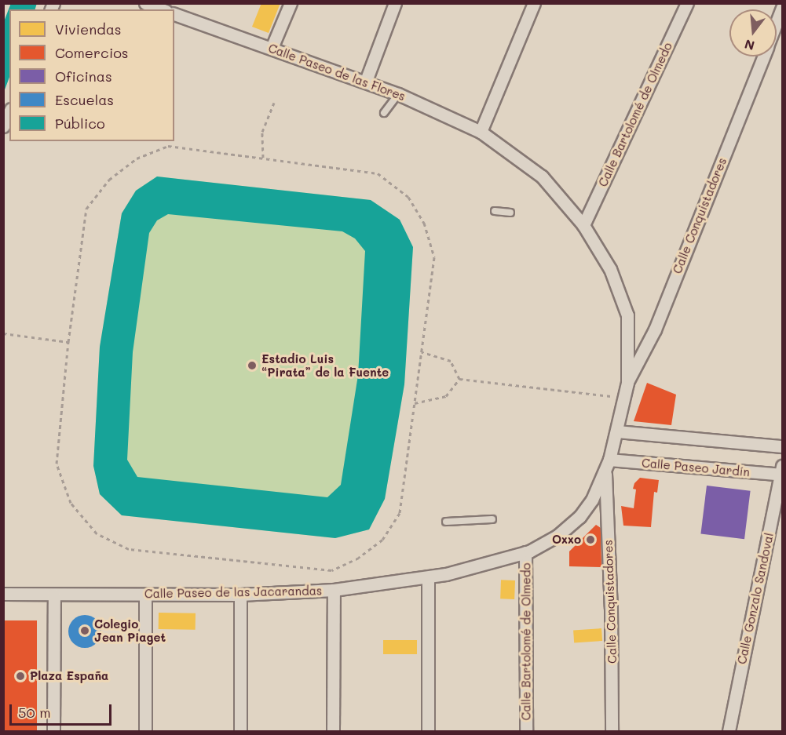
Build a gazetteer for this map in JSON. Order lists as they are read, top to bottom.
{
  "streets": {
    "street": [
      "Calle Paseo de las Flores",
      "Calle Bartolomé de Olmedo",
      "Calle Conquistadores",
      "Calle Paseo Jardín",
      "Calle Paseo de las Jacarandas",
      "Calle Gonzalo Sandoval"
    ]
  },
  "crossings": [
    ["Calle Paseo de las Flores", "Calle Bartolomé de Olmedo"],
    ["Calle Paseo de las Flores", "Calle Conquistadores"],
    ["Calle Paseo de las Flores", "Calle Paseo de las Jacarandas"],
    ["Calle Bartolomé de Olmedo", "Calle Paseo de las Jacarandas"],
    ["Calle Conquistadores", "Calle Paseo de las Jacarandas"],
    ["Calle Paseo Jardín", "Calle Paseo de las Jacarandas"],
    ["Calle Paseo Jardín", "Calle Gonzalo Sandoval"]
  ],
  "places": [
    "Estadio Luis “Pirata” de la Fuente",
    "Oxxo",
    "Colegio Jean Piaget",
    "Plaza España"
  ],
  "legend": [
    "Viviendas",
    "Comercios",
    "Oficinas",
    "Escuelas",
    "Público"
  ],
  "scale_bar": "50 m",
  "north": "bottom"
}
